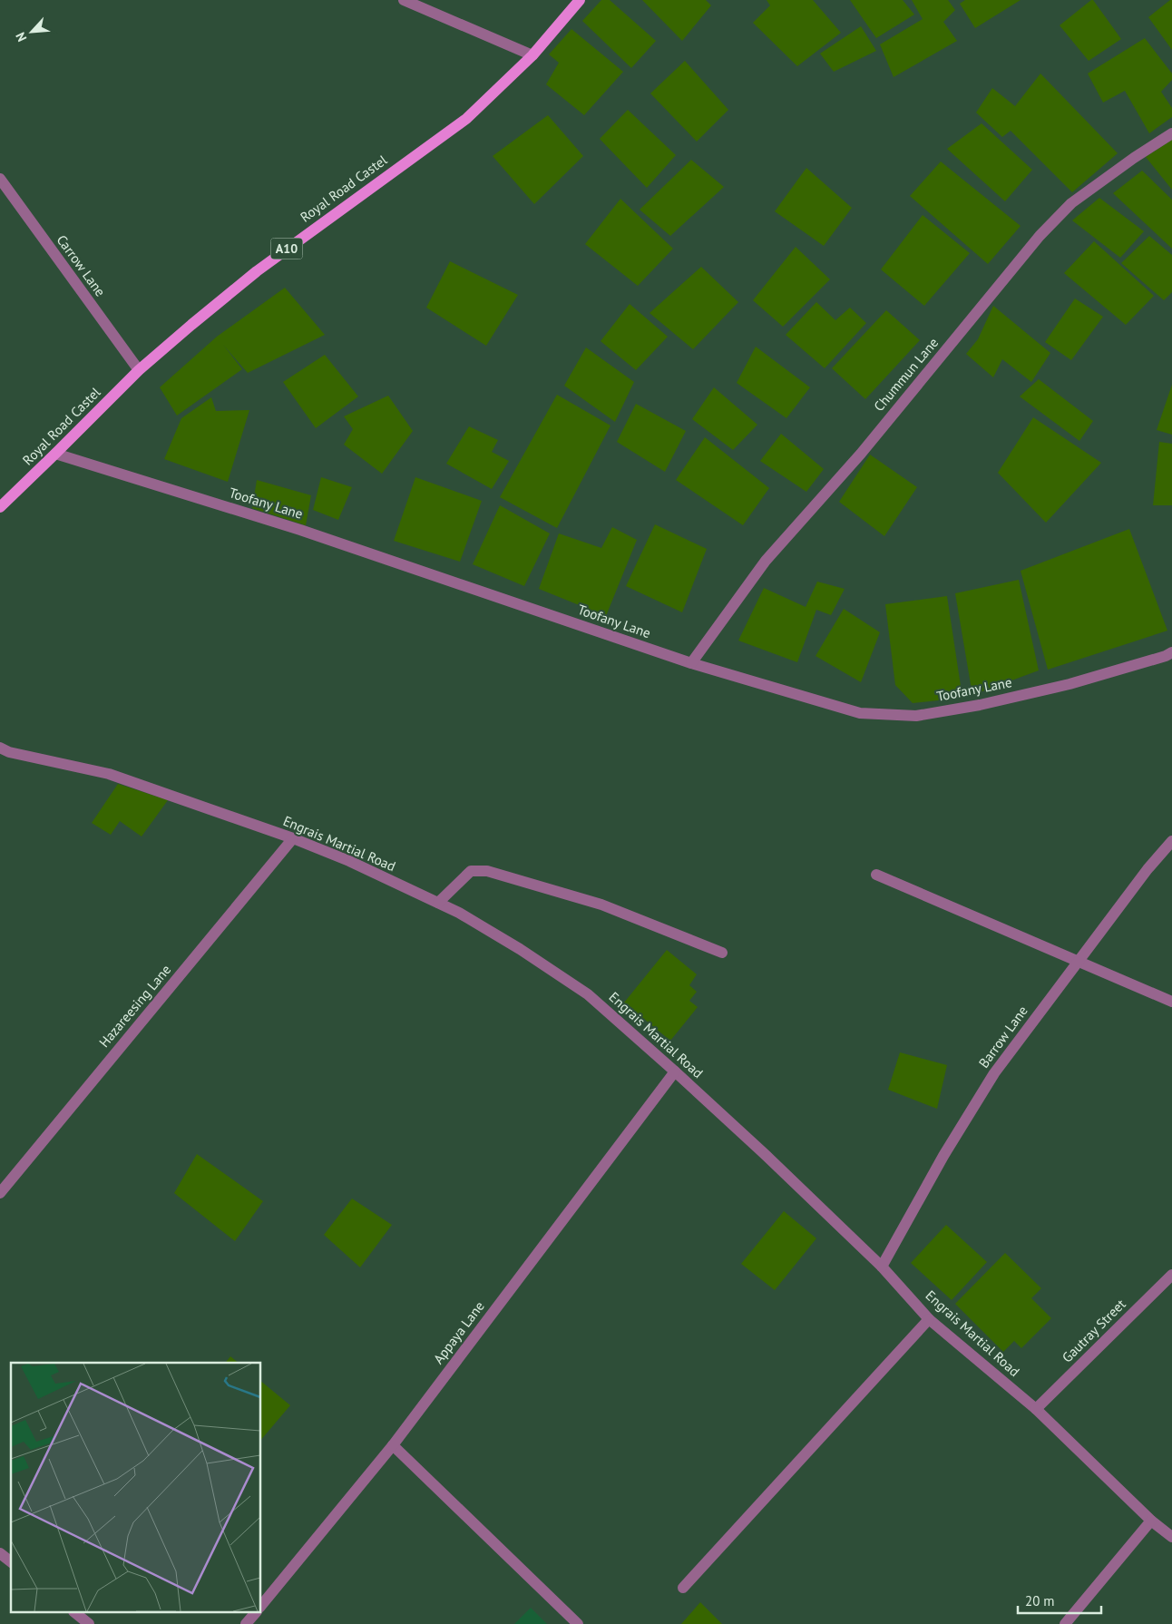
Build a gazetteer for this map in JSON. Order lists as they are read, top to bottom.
{
  "streets": {
    "main road": ["Royal Road Castel", "A10"],
    "street": [
      "Carrow Lane",
      "Chummun Lane",
      "Toofany Lane",
      "Engrais Martial Road",
      "Hazareesing Lane",
      "Barrow Lane",
      "Gautray Street",
      "Appaya Lane"
    ]
  },
  "crossings": [
    ["Royal Road Castel", "Carrow Lane"],
    ["Royal Road Castel", "Toofany Lane"],
    ["Chummun Lane", "Toofany Lane"],
    ["Engrais Martial Road", "Hazareesing Lane"],
    ["Engrais Martial Road", "Barrow Lane"],
    ["Engrais Martial Road", "Gautray Street"],
    ["Engrais Martial Road", "Appaya Lane"]
  ],
  "scale_bar": "20 m",
  "north": "bottom left"
}
